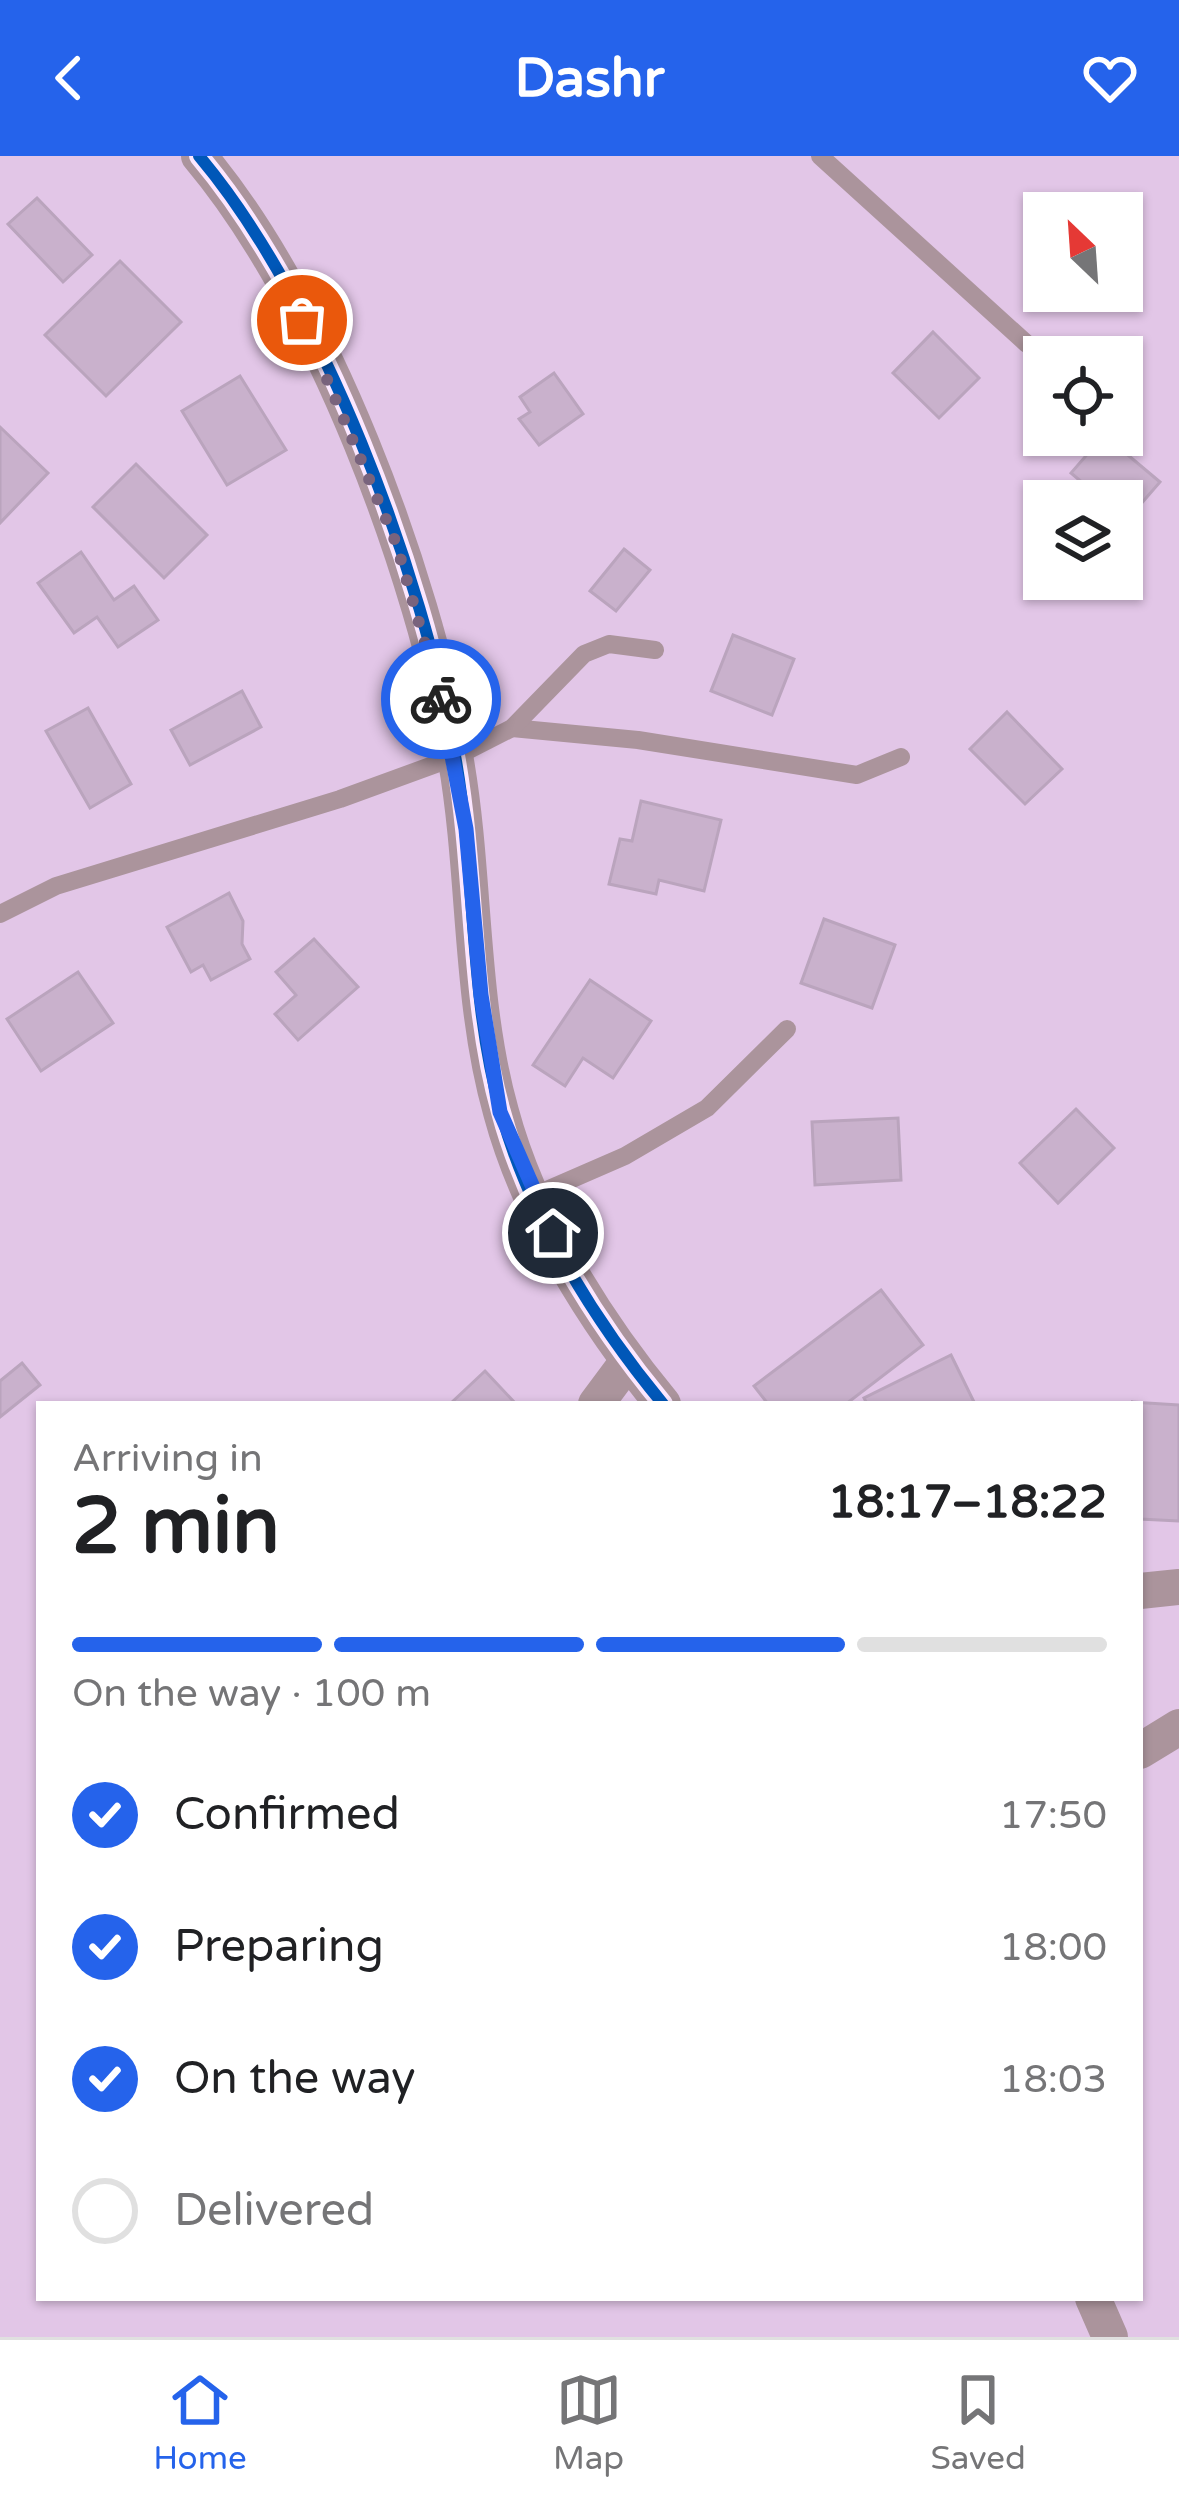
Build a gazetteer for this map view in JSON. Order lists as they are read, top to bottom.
{
  "north": "top left",
  "page": {
    "header": "Dashr",
    "heading": ["2 min", "Arriving in", "18:17–18:22"],
    "bar": "On the way · 100 m",
    "list": [
      ["Confirmed", "17:50"],
      ["Preparing", "18:00"],
      ["On the way", "18:03"],
      "Delivered"
    ],
    "tabs": ["Home", "Map", "Saved"]
  }
}
